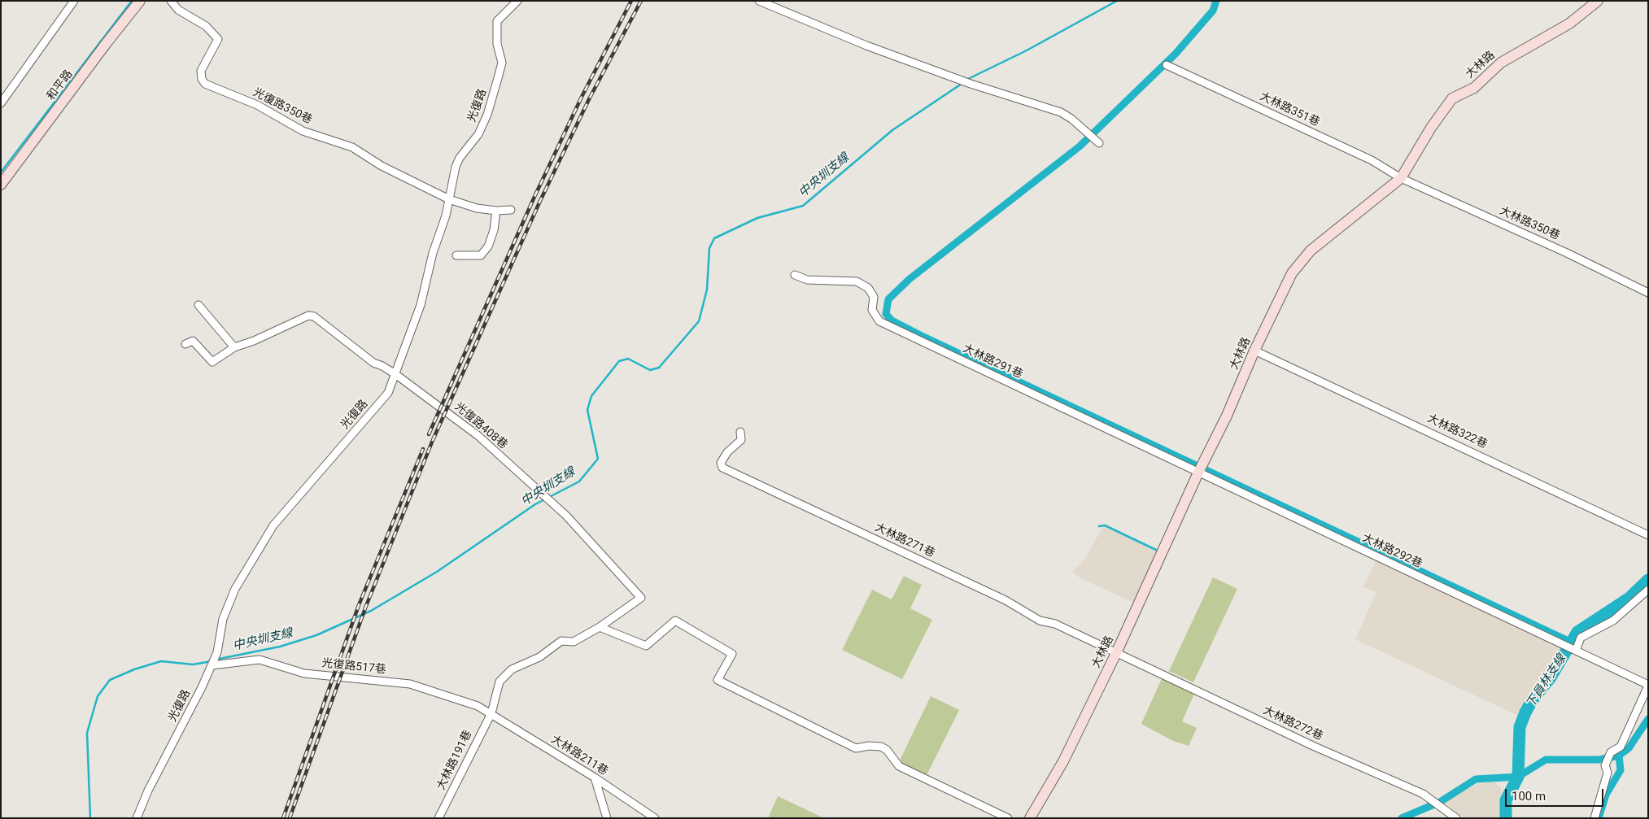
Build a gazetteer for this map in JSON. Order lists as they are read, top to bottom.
{
  "streets": {
    "street": [
      "大林路",
      "和平路",
      "光復路",
      "光復路350巷",
      "大林路351巷",
      "大林路350巷",
      "大林路291巷",
      "光復路408巷",
      "大林路322巷",
      "大林路271巷",
      "大林路292巷",
      "光復路517巷",
      "大林路272巷",
      "大林路211巷",
      "大林路191巷"
    ]
  },
  "crossings": [
    ["大林路", "大林路351巷"],
    ["大林路", "大林路350巷"],
    ["大林路", "大林路291巷"],
    ["大林路", "大林路322巷"],
    ["大林路", "大林路271巷"],
    ["大林路", "大林路292巷"],
    ["大林路", "大林路272巷"],
    ["光復路", "光復路350巷"],
    ["光復路", "光復路408巷"],
    ["光復路", "光復路517巷"],
    ["大林路351巷", "大林路350巷"],
    ["大林路291巷", "大林路292巷"],
    ["光復路408巷", "大林路191巷"],
    ["大林路271巷", "大林路272巷"],
    ["光復路517巷", "大林路211巷"],
    ["光復路517巷", "大林路191巷"],
    ["大林路211巷", "大林路191巷"]
  ],
  "water": ["中央圳支線", "下員林支線"],
  "scale_bar": "100 m"
}
